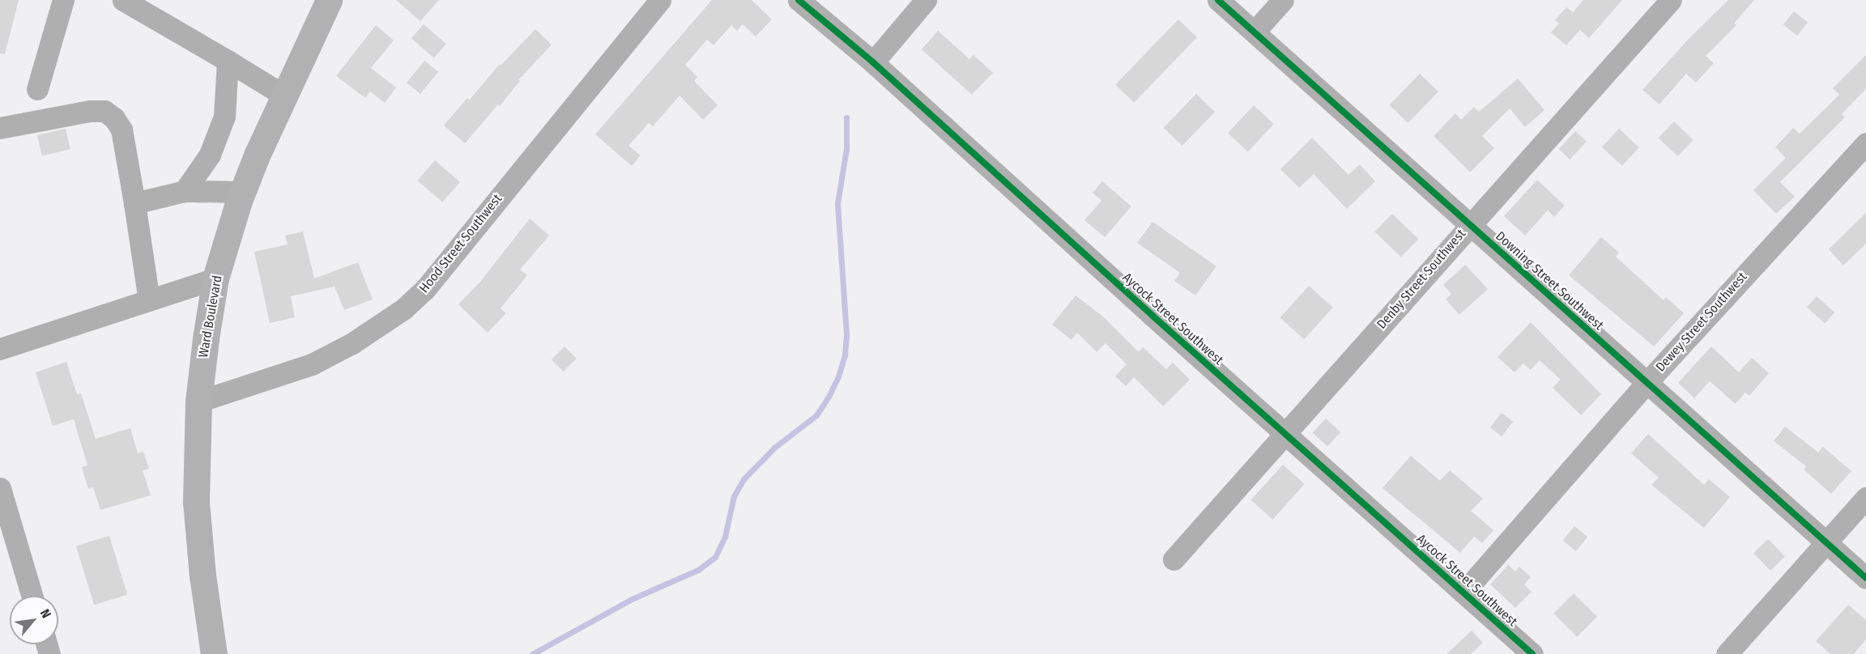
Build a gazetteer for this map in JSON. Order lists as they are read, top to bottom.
{
  "streets": {
    "main road": ["Ward Boulevard"],
    "street": [
      "Hood Street Southwest",
      "Denby Street Southwest",
      "Downing Street Southwest",
      "Aycock Street Southwest",
      "Dewey Street Southwest"
    ]
  },
  "crossings": [
    ["Hood Street Southwest", "Ward Boulevard"],
    ["Denby Street Southwest", "Downing Street Southwest"],
    ["Denby Street Southwest", "Aycock Street Southwest"],
    ["Downing Street Southwest", "Dewey Street Southwest"],
    ["Aycock Street Southwest", "Dewey Street Southwest"]
  ],
  "north": "top right"
}
